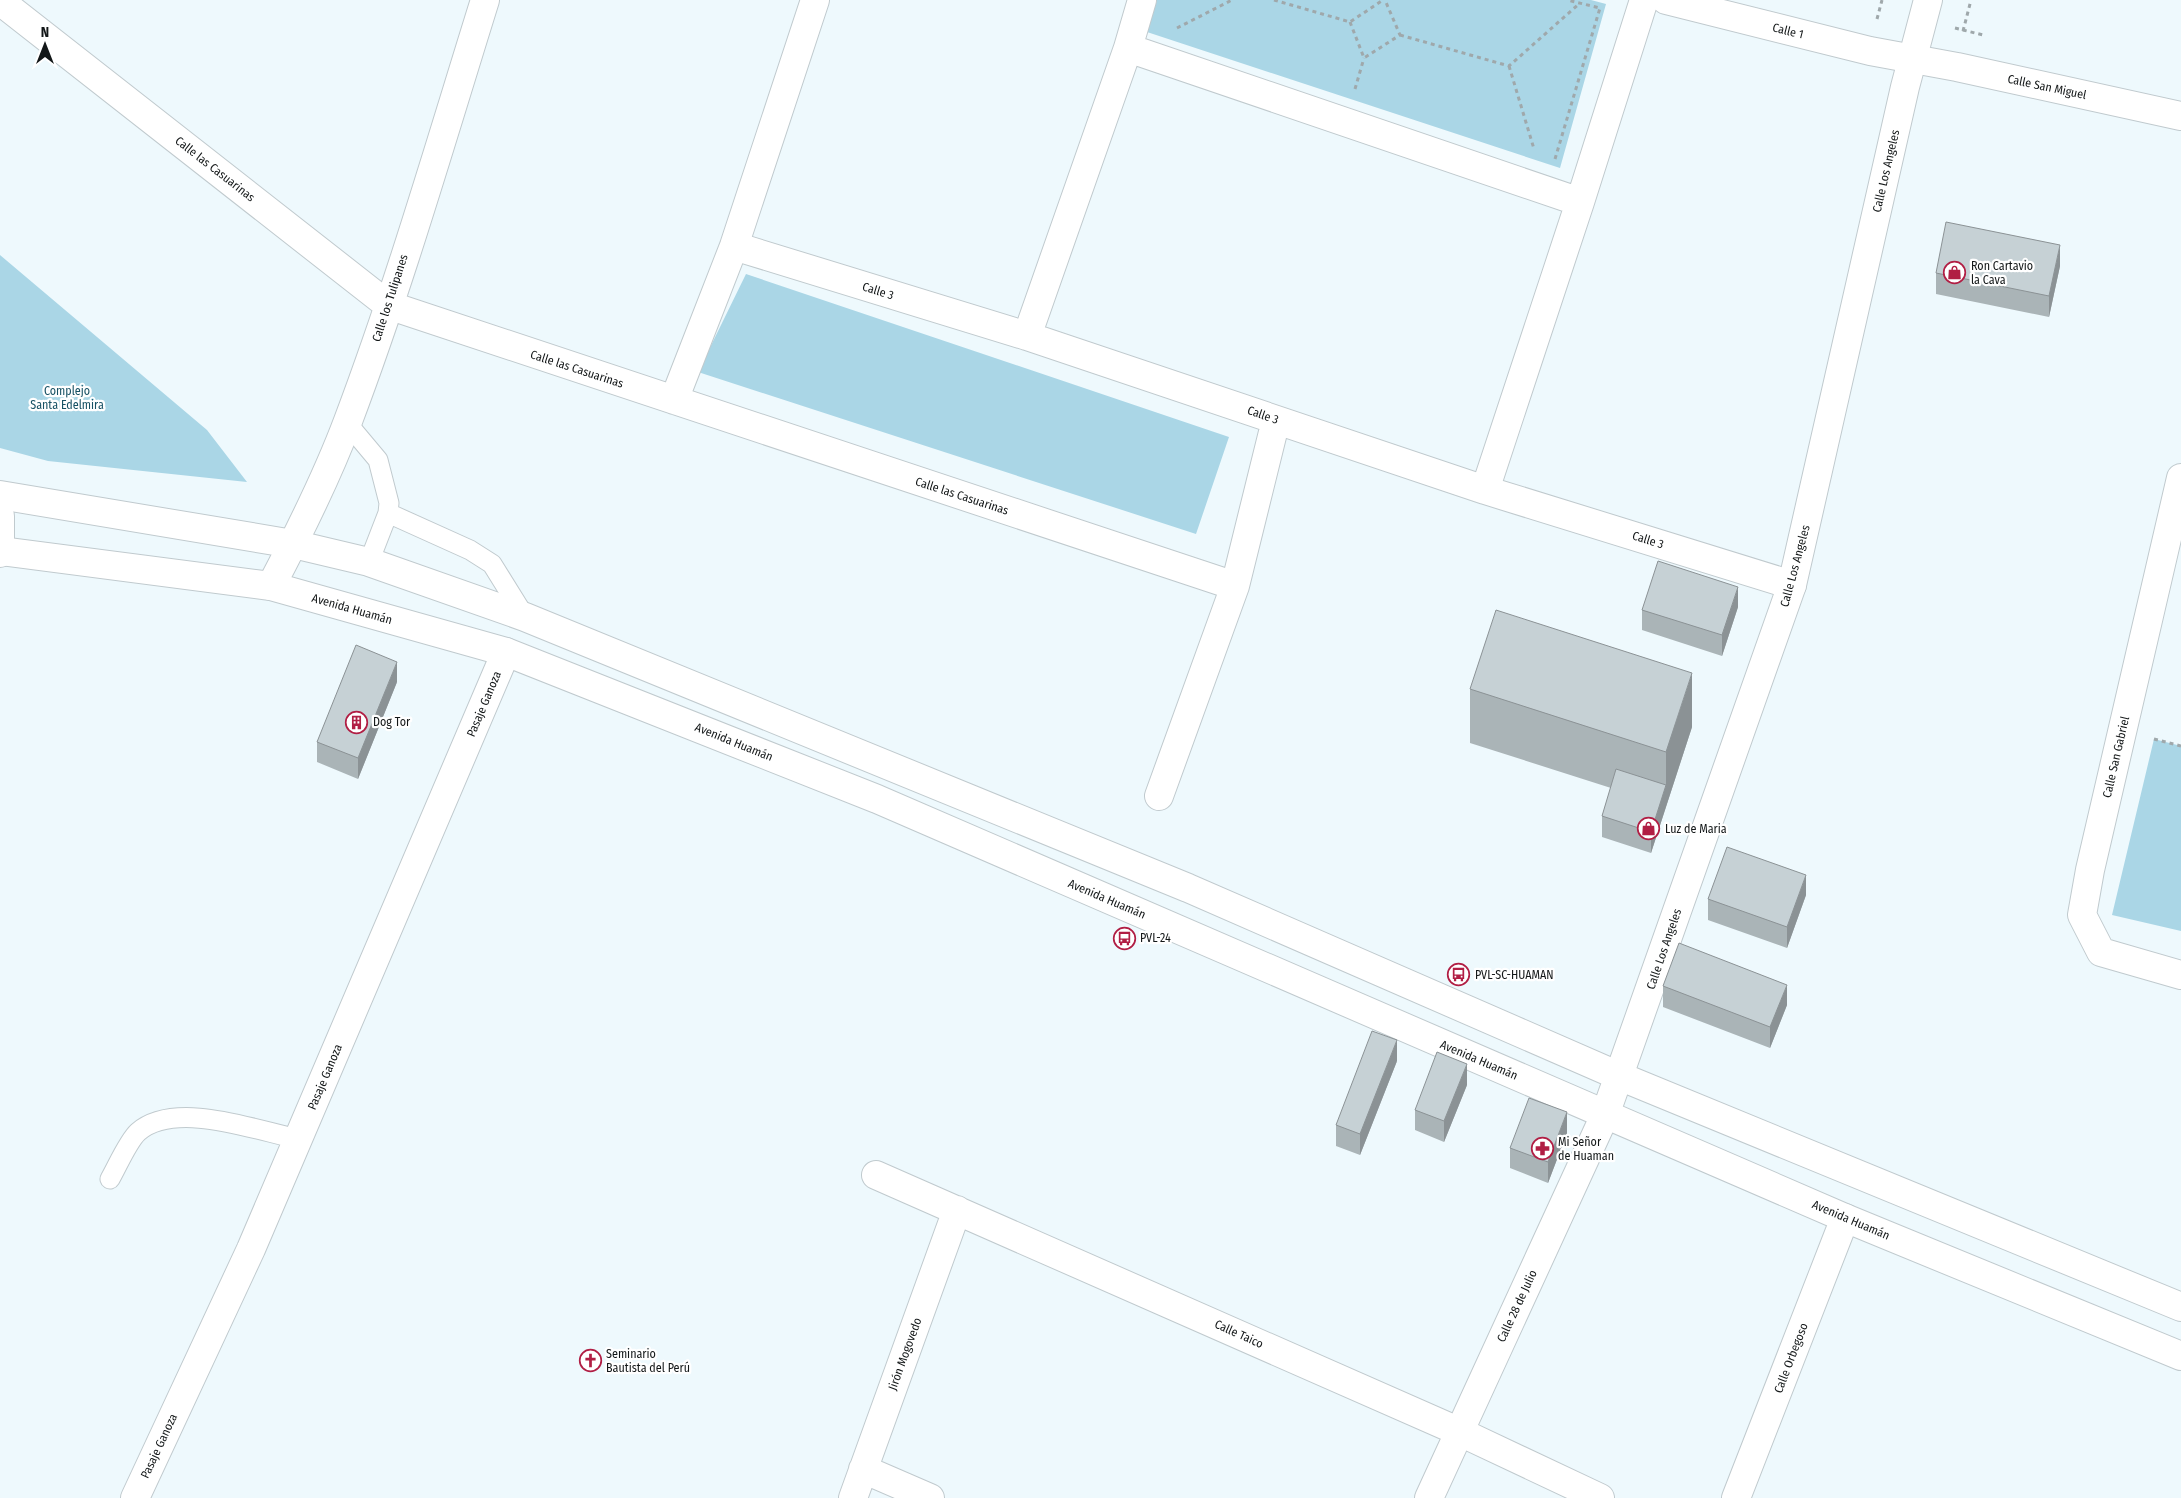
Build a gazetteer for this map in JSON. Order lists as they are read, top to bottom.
{
  "streets": {
    "street": [
      "Calle 1",
      "Calle San Miguel",
      "Calle las Casuarinas",
      "Calle Los Angeles",
      "Calle 3",
      "Calle los Tulipanes",
      "Avenida Huamán",
      "Pasaje Ganoza",
      "Calle San Gabriel",
      "Calle 28 de Julio",
      "Calle Taico",
      "Jirón Mogovedo",
      "Calle Orbegoso"
    ]
  },
  "crossings": [
    ["Calle 1", "Calle San Miguel"],
    ["Calle 1", "Calle Los Angeles"],
    ["Calle San Miguel", "Calle Los Angeles"],
    ["Calle las Casuarinas", "Calle los Tulipanes"],
    ["Calle Los Angeles", "Calle 3"],
    ["Calle Los Angeles", "Avenida Huamán"],
    ["Calle Los Angeles", "Calle 28 de Julio"],
    ["Calle los Tulipanes", "Avenida Huamán"],
    ["Avenida Huamán", "Pasaje Ganoza"],
    ["Avenida Huamán", "Calle 28 de Julio"],
    ["Avenida Huamán", "Calle Orbegoso"],
    ["Calle 28 de Julio", "Calle Taico"],
    ["Calle Taico", "Jirón Mogovedo"]
  ],
  "parks": ["Complejo Santa Edelmira"],
  "places": {
    "shop": ["Ron Cartavio la Cava", "Luz de Maria"],
    "building": ["Dog Tor"],
    "bus stop": ["PVL-24", "PVL-SC-HUAMAN"],
    "pharmacy": ["Mi Señor de Huaman"],
    "church": ["Seminario Bautista del Perú"]
  },
  "north": "top"
}
